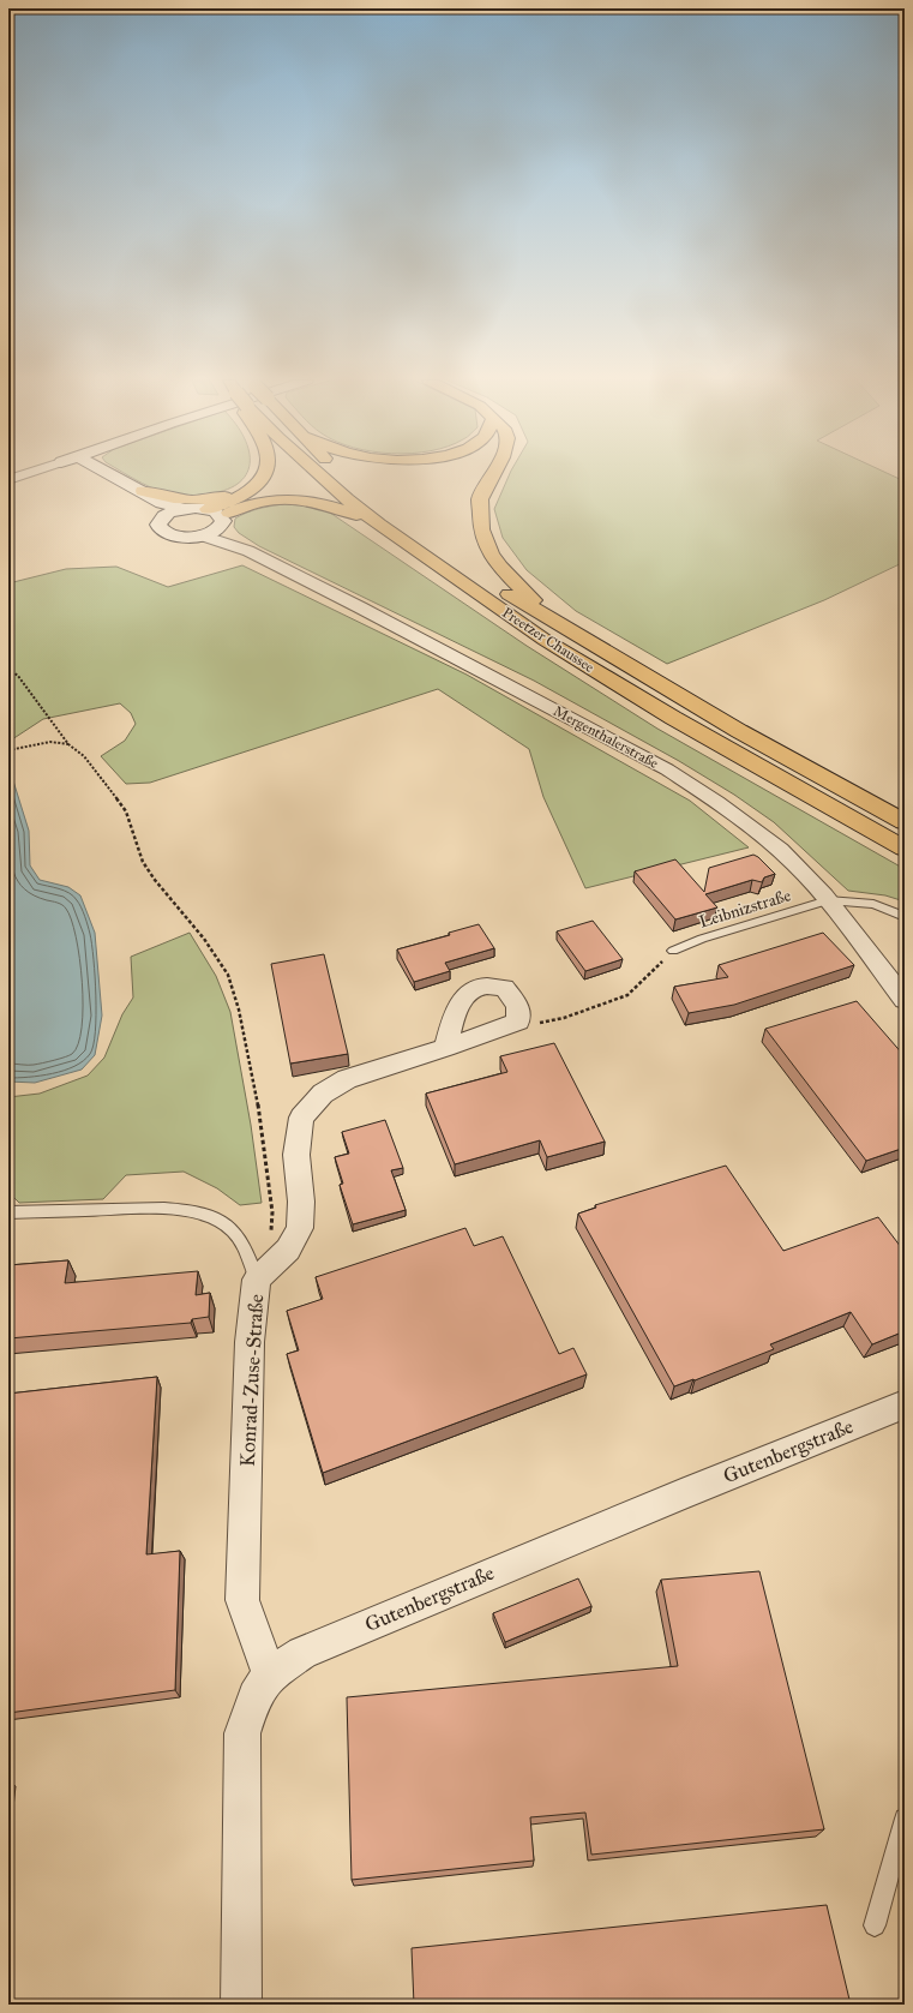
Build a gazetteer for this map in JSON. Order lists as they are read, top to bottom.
{
  "streets": {
    "highway": ["Preetzer Chaussee"],
    "street": ["Mergenthalerstraße", "Konrad-Zuse-Straße", "Gutenbergstraße"],
    "lane": ["Leibnizstraße"]
  },
  "crossings": [
    ["Mergenthalerstraße", "Leibnizstraße"],
    ["Konrad-Zuse-Straße", "Gutenbergstraße"]
  ]
}
